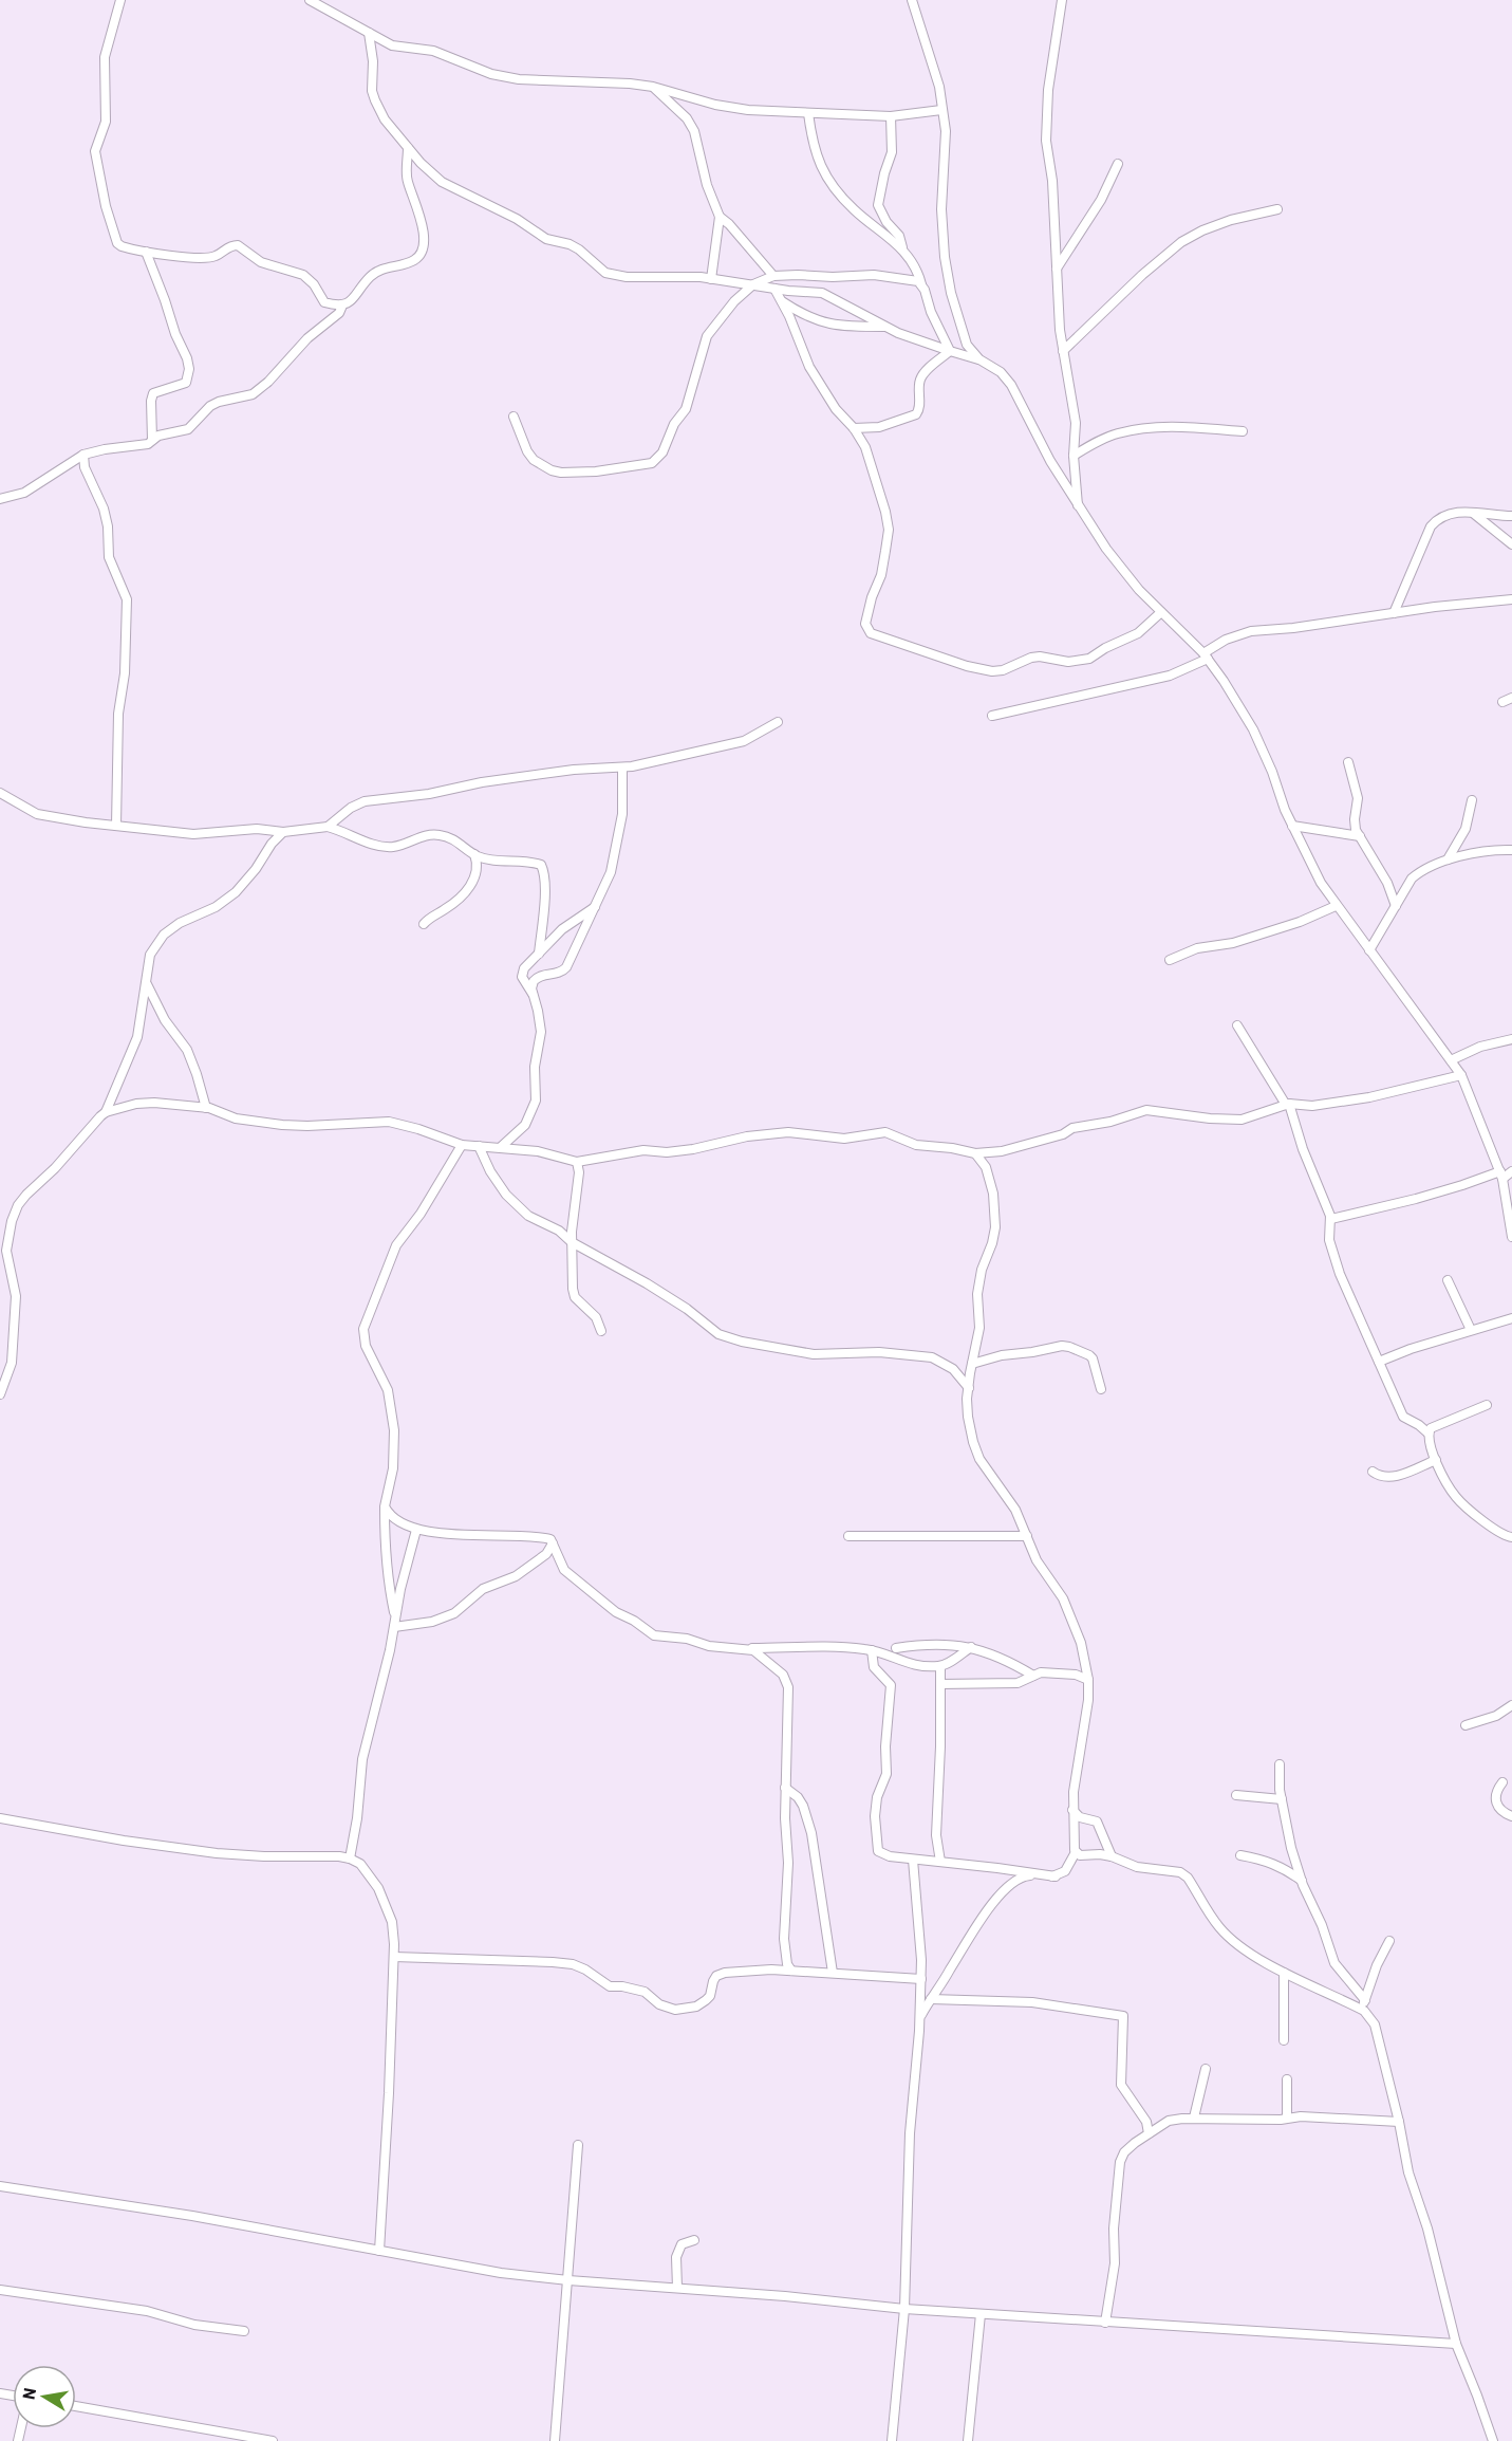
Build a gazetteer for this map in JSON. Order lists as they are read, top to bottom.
{
  "north": "left"
}
